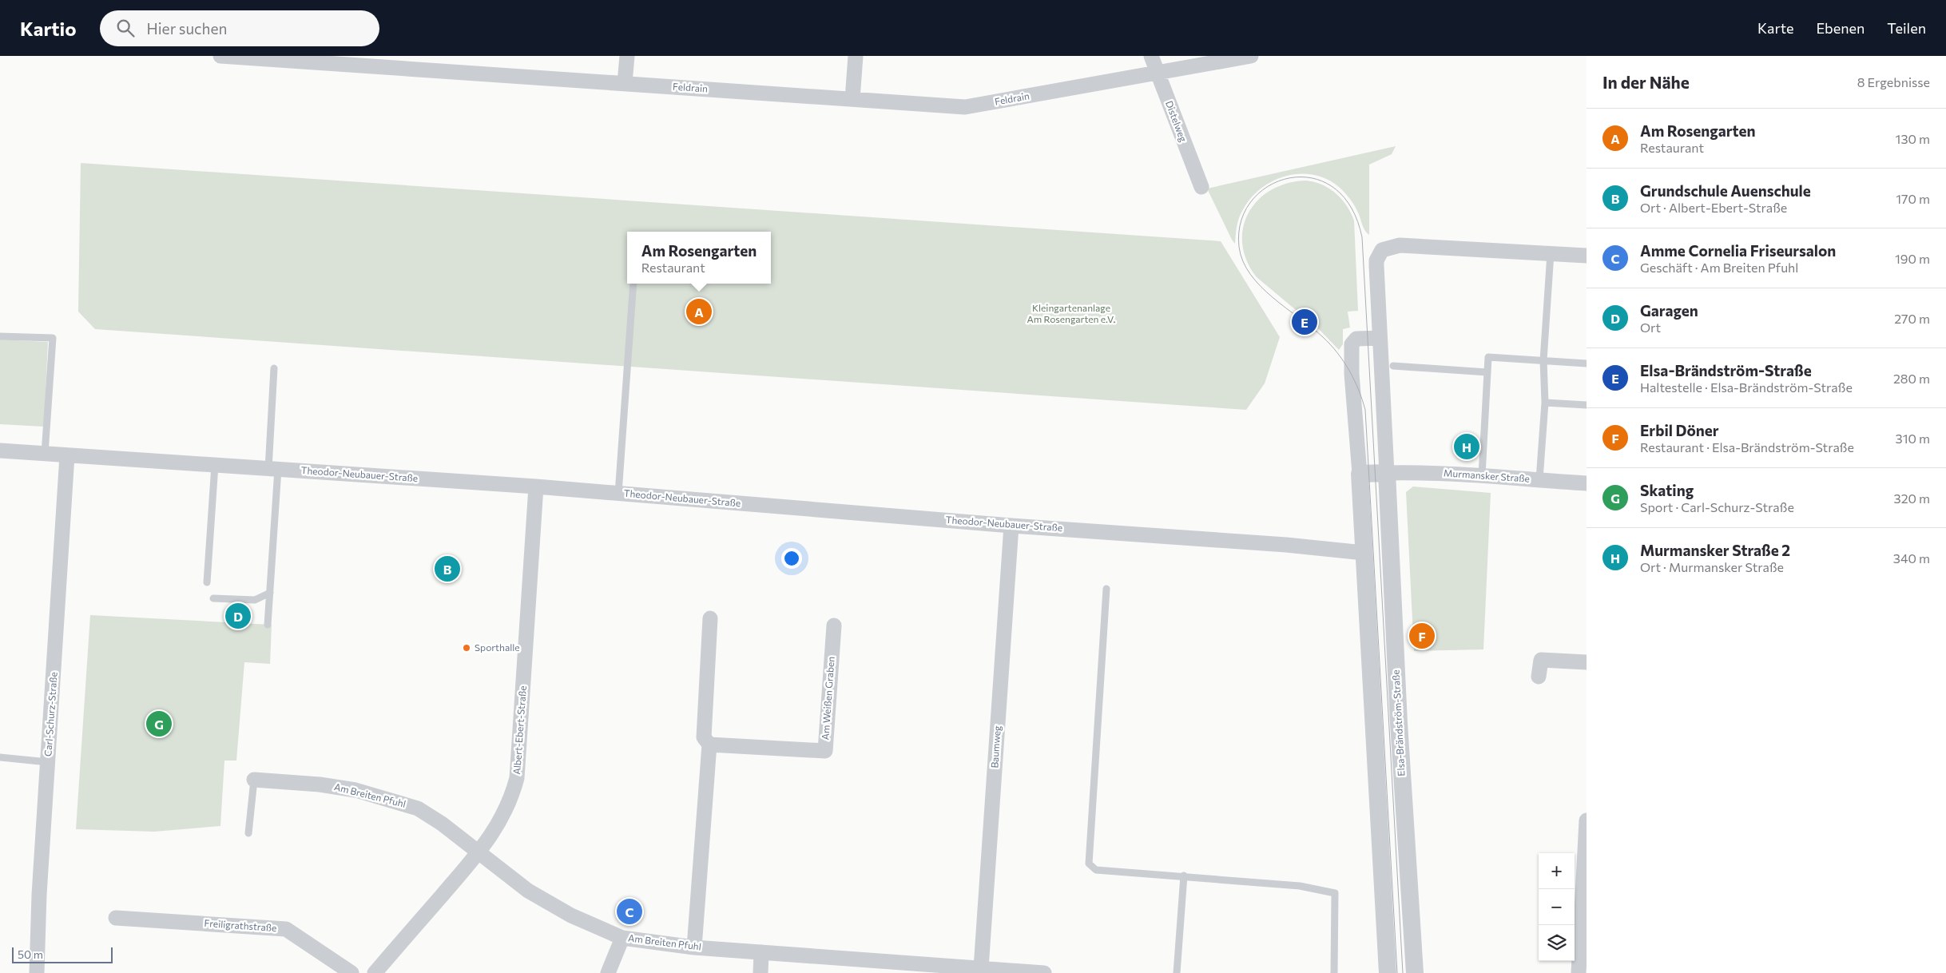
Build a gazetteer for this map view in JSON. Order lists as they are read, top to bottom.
{
  "streets": {
    "street": [
      "Feldrain",
      "Distelweg",
      "Theodor-Neubauer-Straße",
      "Murmansker Straße",
      "Am Weißen Graben",
      "Carl-Schurz-Straße",
      "Elsa-Brändström-Straße",
      "Albert-Ebert-Straße",
      "Baumweg",
      "Am Breiten Pfuhl",
      "Freiligrathstraße"
    ]
  },
  "crossings": [
    ["Feldrain", "Distelweg"],
    ["Theodor-Neubauer-Straße", "Carl-Schurz-Straße"],
    ["Theodor-Neubauer-Straße", "Albert-Ebert-Straße"],
    ["Theodor-Neubauer-Straße", "Baumweg"],
    ["Murmansker Straße", "Elsa-Brändström-Straße"],
    ["Albert-Ebert-Straße", "Am Breiten Pfuhl"],
    ["Baumweg", "Am Breiten Pfuhl"]
  ],
  "parks": ["Kleingartenanlage Am Rosengarten e.V."],
  "places": ["Sporthalle"],
  "scale_bar": "50 m",
  "page": {
    "header": "Kartio",
    "search": "Hier suchen",
    "nav": ["Karte", "Ebenen", "Teilen"],
    "heading": ["In der Nähe", "8 Ergebnisse"],
    "list": [
      {
        "mark": "A",
        "name": "Am Rosengarten",
        "note": "Restaurant",
        "value": "130 m"
      },
      {
        "mark": "B",
        "name": "Grundschule Auenschule",
        "note": "Ort · Albert-Ebert-Straße",
        "value": "170 m"
      },
      {
        "mark": "C",
        "name": "Amme Cornelia Friseursalon",
        "note": "Geschäft · Am Breiten Pfuhl",
        "value": "190 m"
      },
      {
        "mark": "D",
        "name": "Garagen",
        "note": "Ort",
        "value": "270 m"
      },
      {
        "mark": "E",
        "name": "Elsa-Brändström-Straße",
        "note": "Haltestelle · Elsa-Brändström-Straße",
        "value": "280 m"
      },
      {
        "mark": "F",
        "name": "Erbil Döner",
        "note": "Restaurant · Elsa-Brändström-Straße",
        "value": "310 m"
      },
      {
        "mark": "G",
        "name": "Skating",
        "note": "Sport · Carl-Schurz-Straße",
        "value": "320 m"
      },
      {
        "mark": "H",
        "name": "Murmansker Straße 2",
        "note": "Ort · Murmansker Straße",
        "value": "340 m"
      }
    ],
    "popup": ["Am Rosengarten", "Restaurant"],
    "pins": [
      "A",
      "E",
      "H",
      "B",
      "D",
      "F",
      "G",
      "C"
    ],
    "map_buttons": ["+", "−"],
    "scale": "50 m"
  }
}
